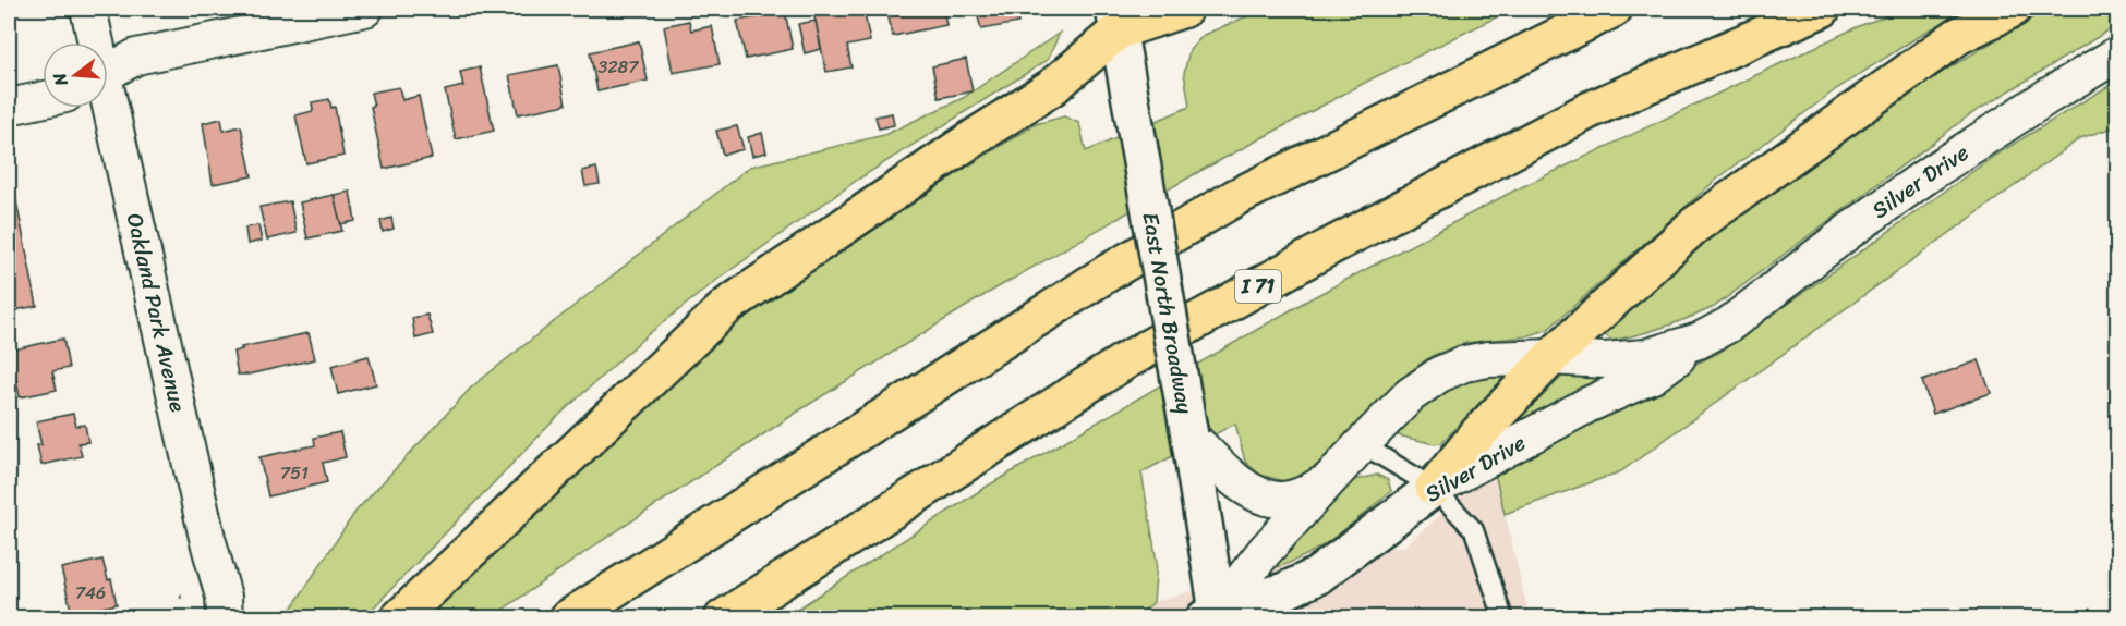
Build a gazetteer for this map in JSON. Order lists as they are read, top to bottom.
{
  "streets": {
    "highway": ["I 71"],
    "main road": ["Silver Drive", "East North Broadway"],
    "street": ["Oakland Park Avenue"]
  },
  "crossings": [
    ["Silver Drive", "East North Broadway"]
  ],
  "house_numbers": ["3287", "751", "746"],
  "north": "left"
}
